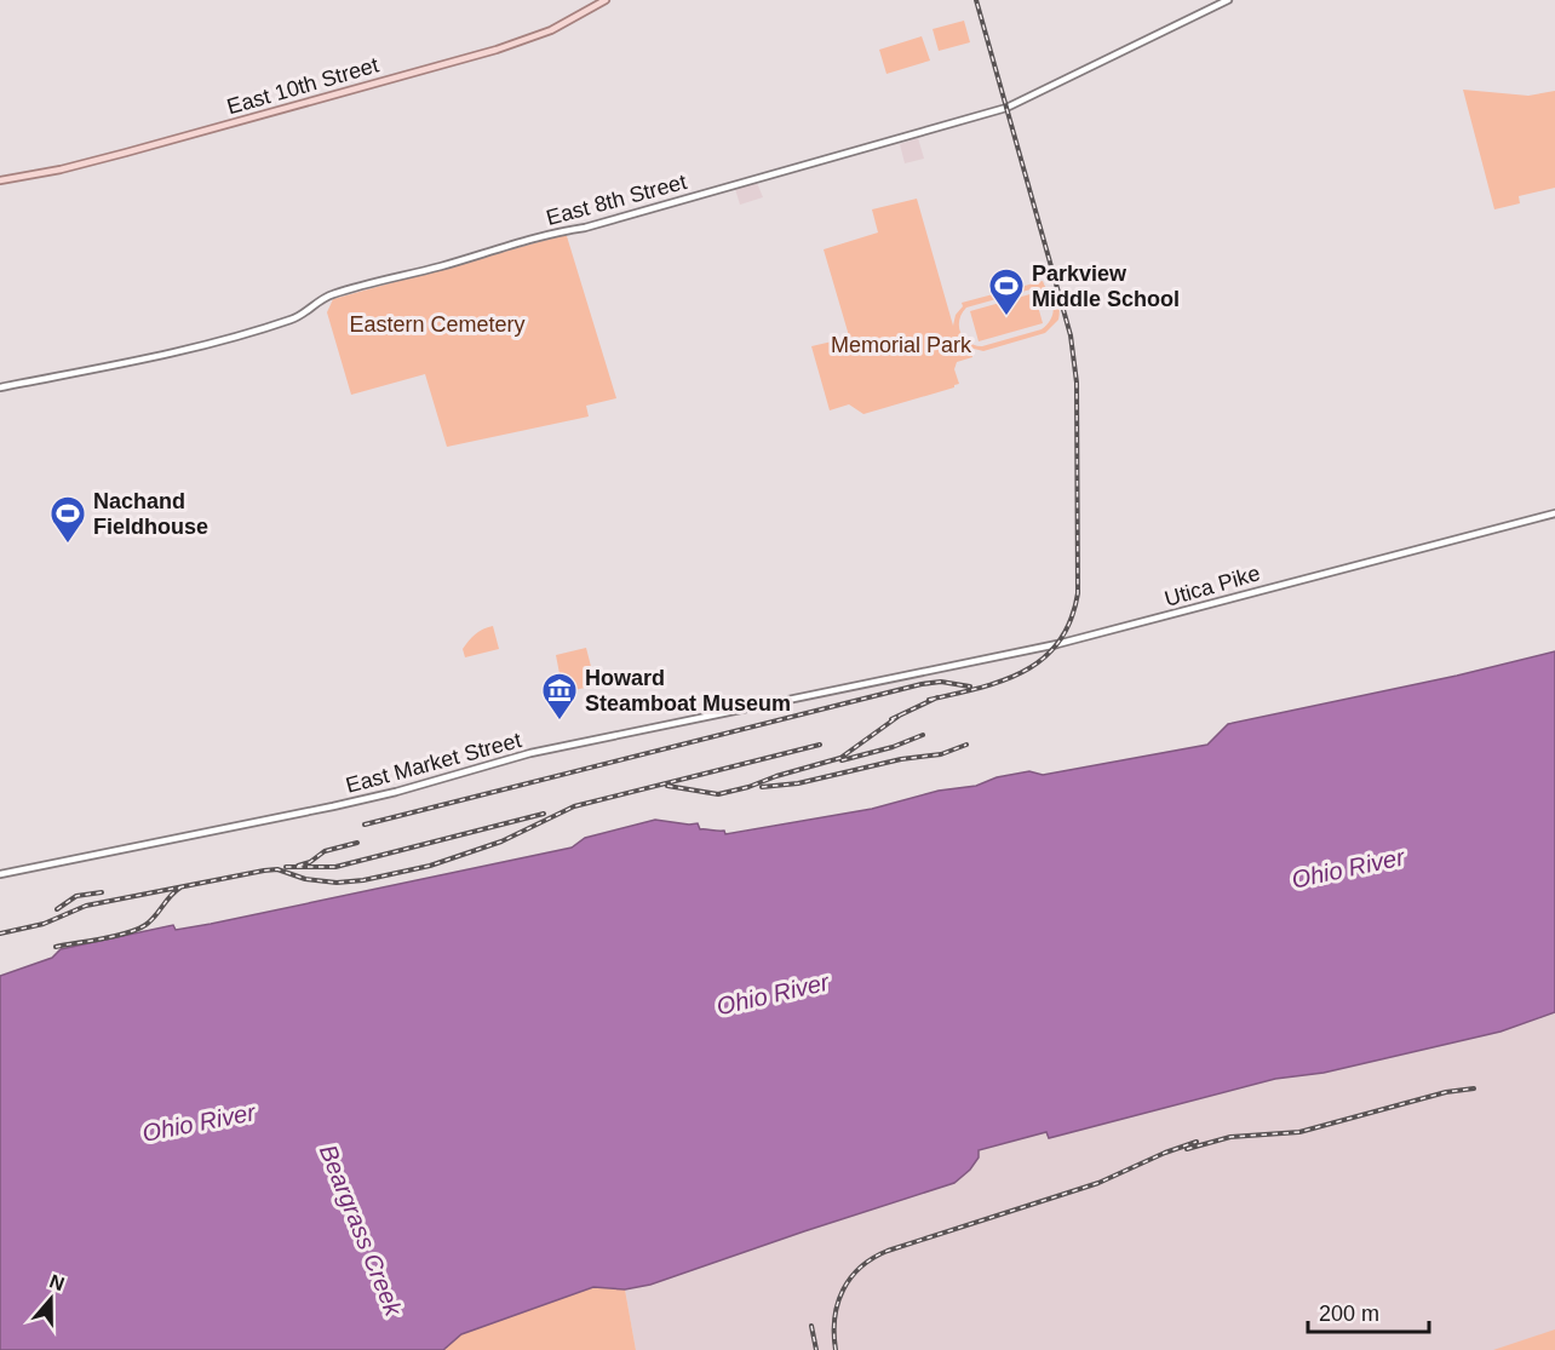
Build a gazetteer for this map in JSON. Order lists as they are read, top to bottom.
{
  "streets": {
    "main road": [
      "East 10th Street",
      "East 8th Street",
      "Utica Pike",
      "East Market Street"
    ]
  },
  "crossings": [
    ["Utica Pike", "East Market Street"]
  ],
  "water": ["Ohio River", "Beargrass Creek"],
  "parks": ["Eastern Cemetery", "Memorial Park"],
  "places": {
    "sports": ["Parkview Middle School", "Nachand Fieldhouse"],
    "museum": ["Howard Steamboat Museum"]
  },
  "scale_bar": "200 m",
  "north": "top"
}
